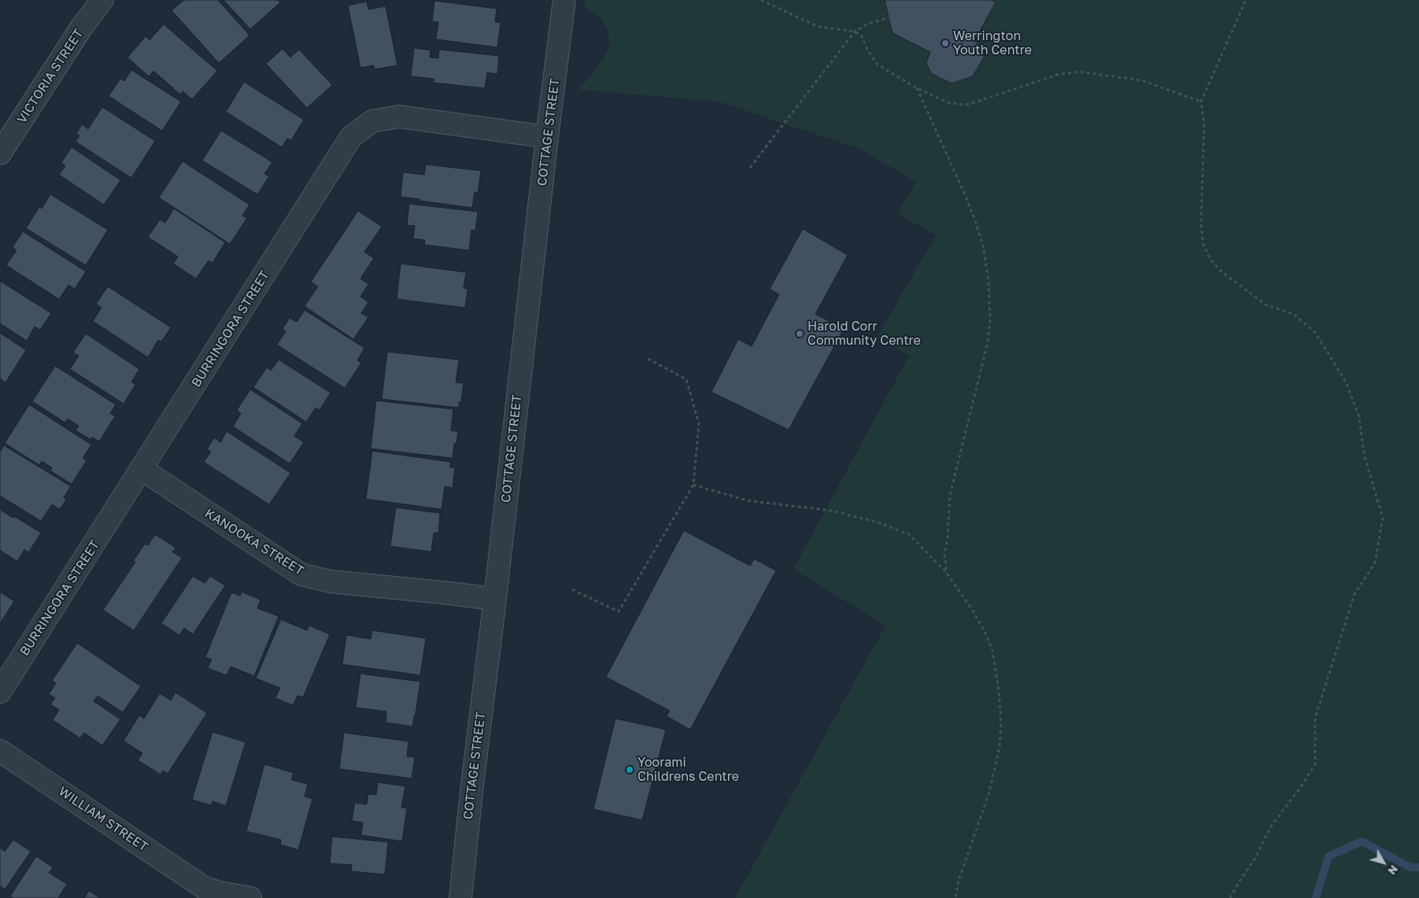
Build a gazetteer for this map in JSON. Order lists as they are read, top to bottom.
{
  "streets": {
    "street": [
      "VICTORIA STREET",
      "COTTAGE STREET",
      "BURRINGORA STREET",
      "KANOOKA STREET",
      "WILLIAM STREET"
    ]
  },
  "crossings": [
    ["COTTAGE STREET", "BURRINGORA STREET"],
    ["COTTAGE STREET", "KANOOKA STREET"],
    ["BURRINGORA STREET", "KANOOKA STREET"]
  ],
  "places": ["Werrington Youth Centre", "Harold Corr Community Centre", "Yoorami Childrens Centre"],
  "north": "bottom right"
}
